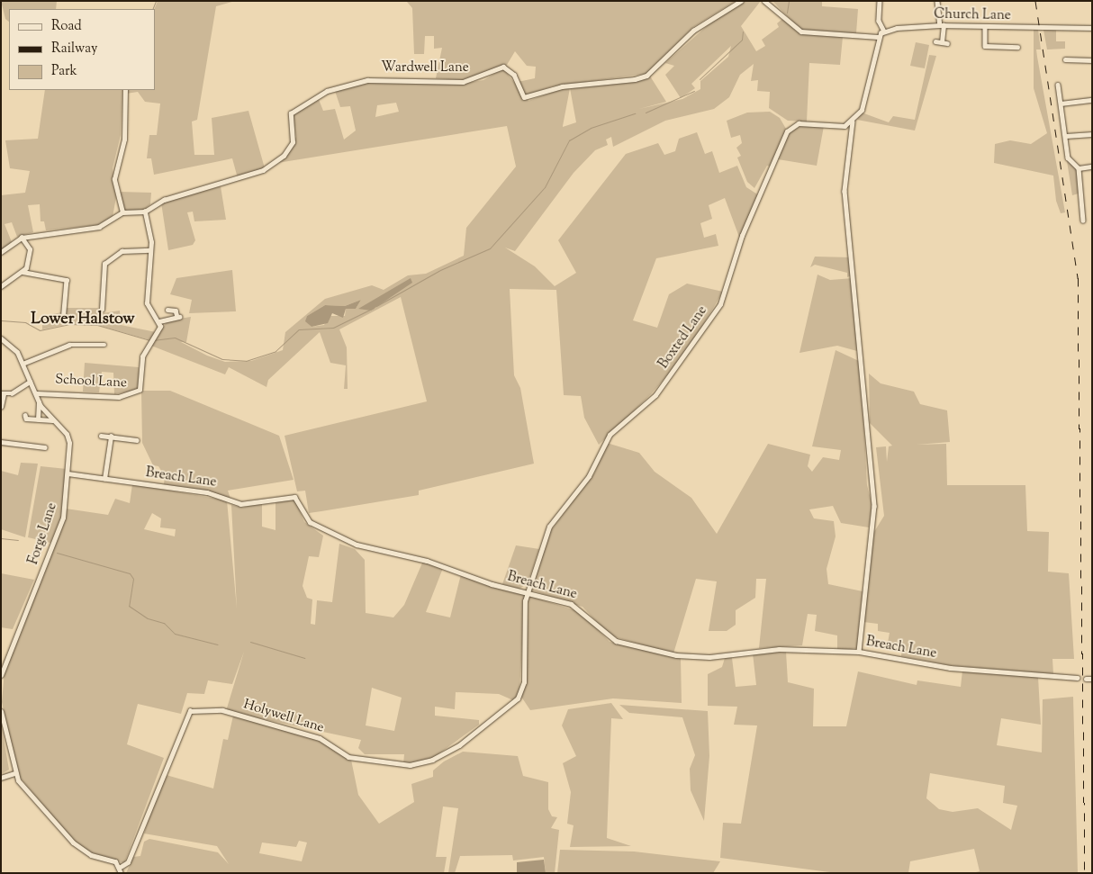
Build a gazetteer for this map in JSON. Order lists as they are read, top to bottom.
{
  "streets": {
    "street": [
      "Church Lane",
      "Wardwell Lane",
      "Boxted Lane",
      "School Lane",
      "Breach Lane",
      "Forge Lane",
      "Holywell Lane"
    ]
  },
  "crossings": [
    ["Boxted Lane", "Breach Lane"],
    ["Boxted Lane", "Holywell Lane"],
    ["Breach Lane", "Forge Lane"],
    ["Breach Lane", "Holywell Lane"]
  ],
  "districts": ["Lower Halstow"],
  "legend": ["Road", "Railway", "Park"]
}
